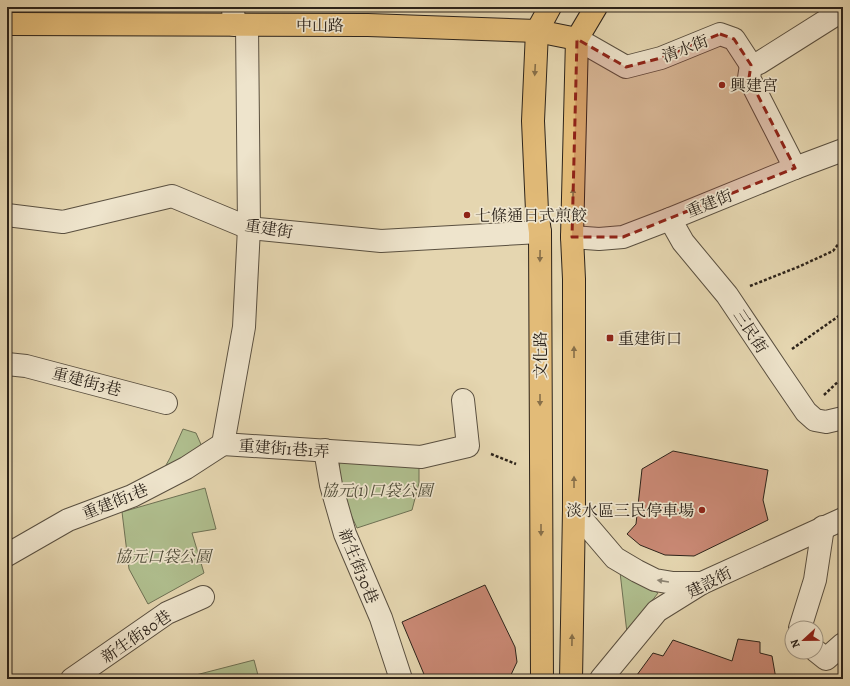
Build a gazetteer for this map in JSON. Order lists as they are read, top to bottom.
{
  "streets": {
    "main road": ["中山路", "文化路"],
    "street": [
      "清水街",
      "重建街",
      "三民街",
      "重建街3巷",
      "重建街1巷1弄",
      "重建街1巷",
      "新生街30巷",
      "建設街",
      "新生街80巷"
    ]
  },
  "crossings": [
    ["中山路", "清水街"],
    ["中山路", "文化路"],
    ["中山路", "重建街1巷1弄"],
    ["重建街", "三民街"],
    ["重建街", "文化路"],
    ["重建街", "重建街1巷1弄"],
    ["重建街1巷1弄", "重建街1巷"],
    ["重建街1巷1弄", "新生街30巷"]
  ],
  "parks": ["協元(1)口袋公園", "協元口袋公園"],
  "places": {
    "other": ["興建宮", "七條通日式煎餃", "淡水區三民停車場"],
    "transit": ["重建街口"]
  },
  "north": "left"
}
